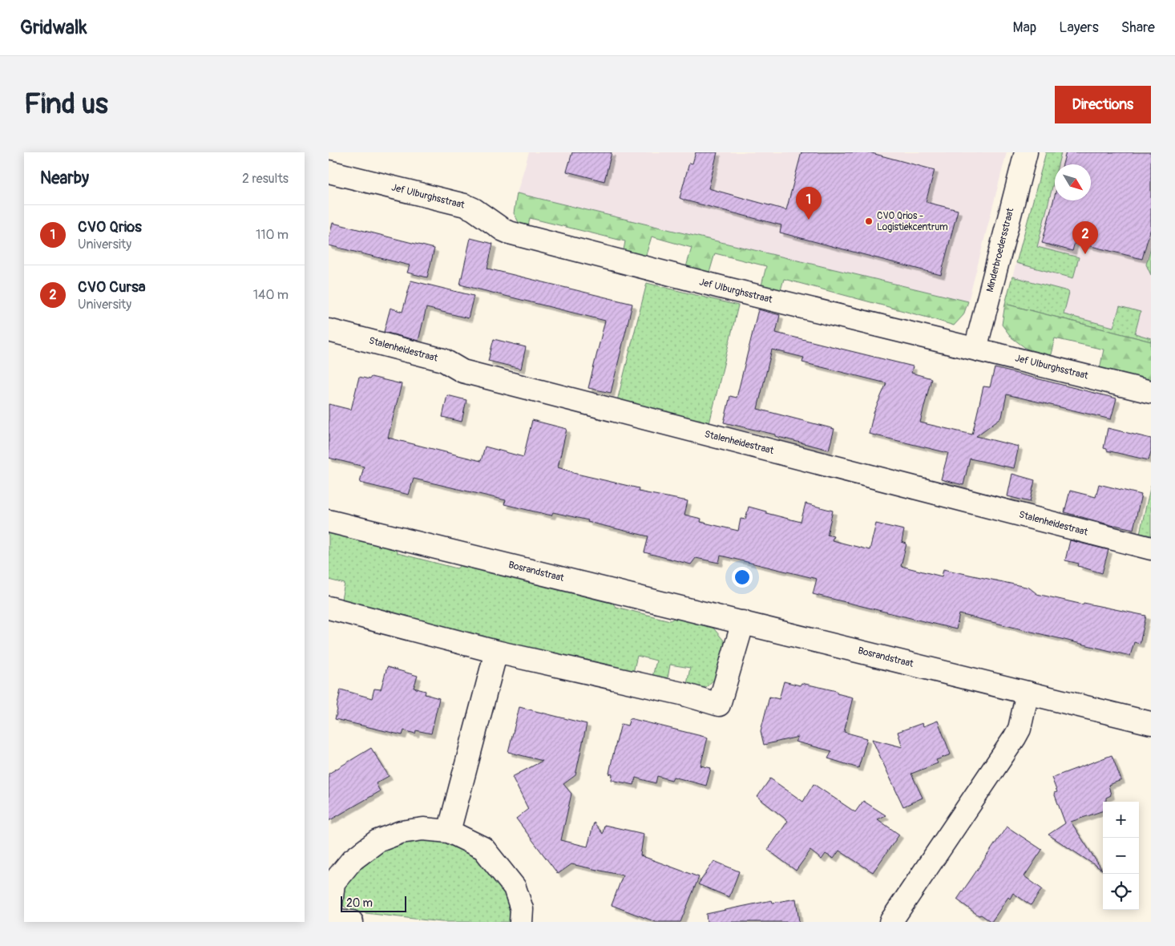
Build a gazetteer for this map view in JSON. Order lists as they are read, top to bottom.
{
  "streets": {
    "street": [
      "Jef Ulburghsstraat",
      "Minderbroedersstraat",
      "Stalenheidestraat",
      "Bosrandstraat"
    ]
  },
  "crossings": [
    ["Jef Ulburghsstraat", "Minderbroedersstraat"]
  ],
  "places": ["CVO Qrios - Logistiekcentrum"],
  "scale_bar": "20 m",
  "north": "bottom right",
  "page": {
    "header": "Gridwalk",
    "nav": ["Map", "Layers", "Share"],
    "buttons": "Directions",
    "title": "Find us",
    "heading": ["Nearby", "2 results"],
    "pins": ["1", "2"],
    "list": [
      {
        "mark": "1",
        "name": "CVO Qrios",
        "note": "University",
        "value": "110 m"
      },
      {
        "mark": "2",
        "name": "CVO Cursa",
        "note": "University",
        "value": "140 m"
      }
    ],
    "map_buttons": ["+", "−"],
    "scale": "20 m"
  }
}
